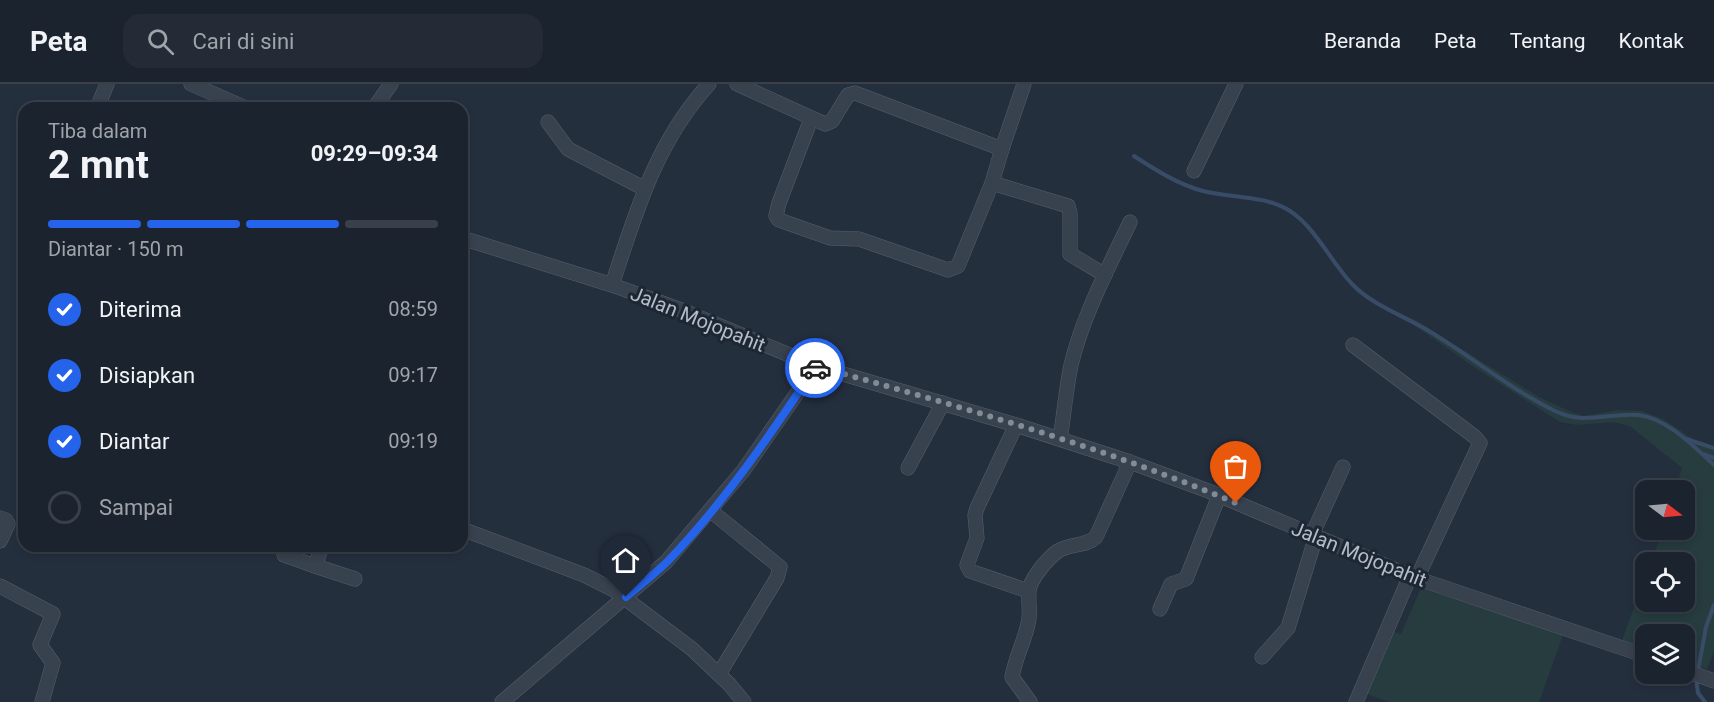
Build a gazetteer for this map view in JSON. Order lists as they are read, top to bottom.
{
  "streets": {
    "street": ["Jalan Mojopahit"]
  },
  "north": "right",
  "page": {
    "header": "Peta",
    "search": "Cari di sini",
    "nav": [
      "Beranda",
      "Peta",
      "Tentang",
      "Kontak"
    ],
    "heading": ["2 mnt", "Tiba dalam", "09:29–09:34"],
    "bar": "Diantar · 150 m",
    "list": [
      ["Diterima", "08:59"],
      ["Disiapkan", "09:17"],
      ["Diantar", "09:19"],
      "Sampai"
    ]
  }
}
